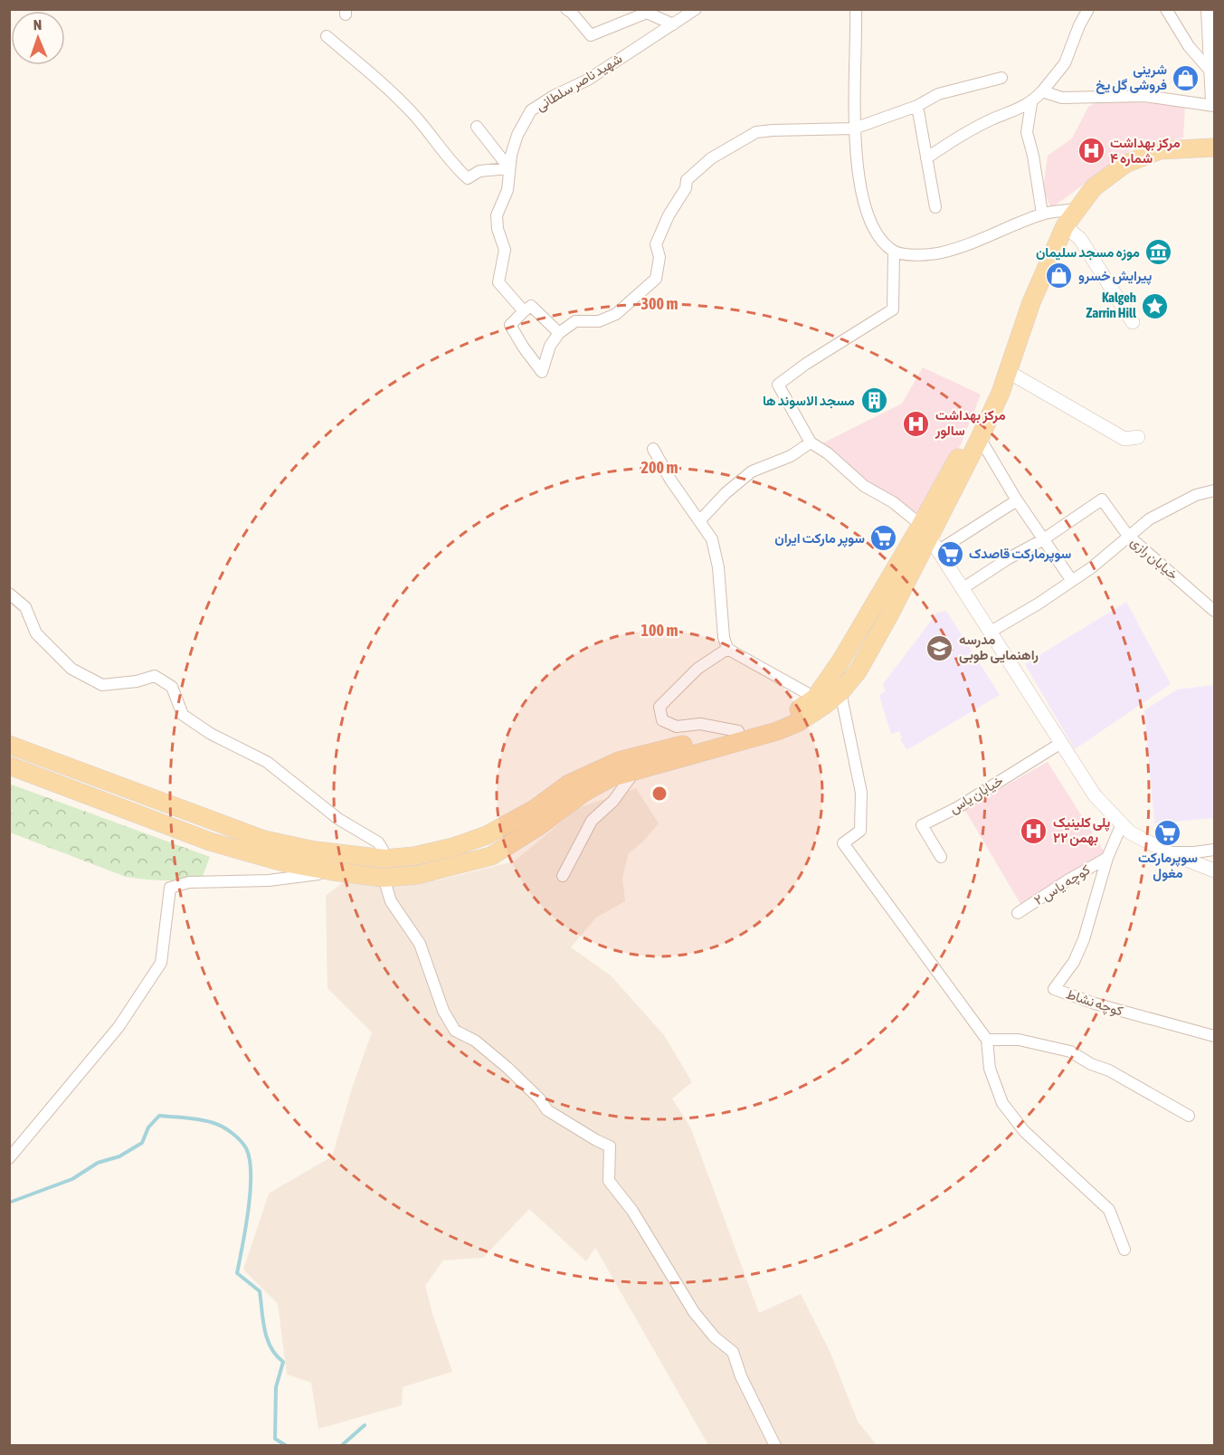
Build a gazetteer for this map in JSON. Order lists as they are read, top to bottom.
{
  "streets": {
    "street": [
      "شهید ناصر سلطانی",
      "خیابان رازی",
      "خیابان یاس",
      "کوچه یاس ۲",
      "کوچه نشاط"
    ]
  },
  "crossings": [
    ["کوچه یاس ۲", "کوچه نشاط"]
  ],
  "places": {
    "shop": ["شرینی فروشی گل یخ", "پیرایش خسرو"],
    "hospital": ["مرکز بهداشت شماره ۴", "مرکز بهداشت سالور", "پلی کلینیک ۲۲ بهمن"],
    "museum": ["موزه مسجد سلیمان"],
    "place": ["Kalgeh Zarrin Hill"],
    "building": ["مسجد الاسوند ها"],
    "supermarket": ["سوپر مارکت ایران", "سوپرمارکت قاصدک", "سوپرمارکت مغول"],
    "school or university": ["مدرسه راهنمایی طوبی"]
  },
  "north": "top",
  "rings": ["300 m", "200 m", "100 m"]
}
